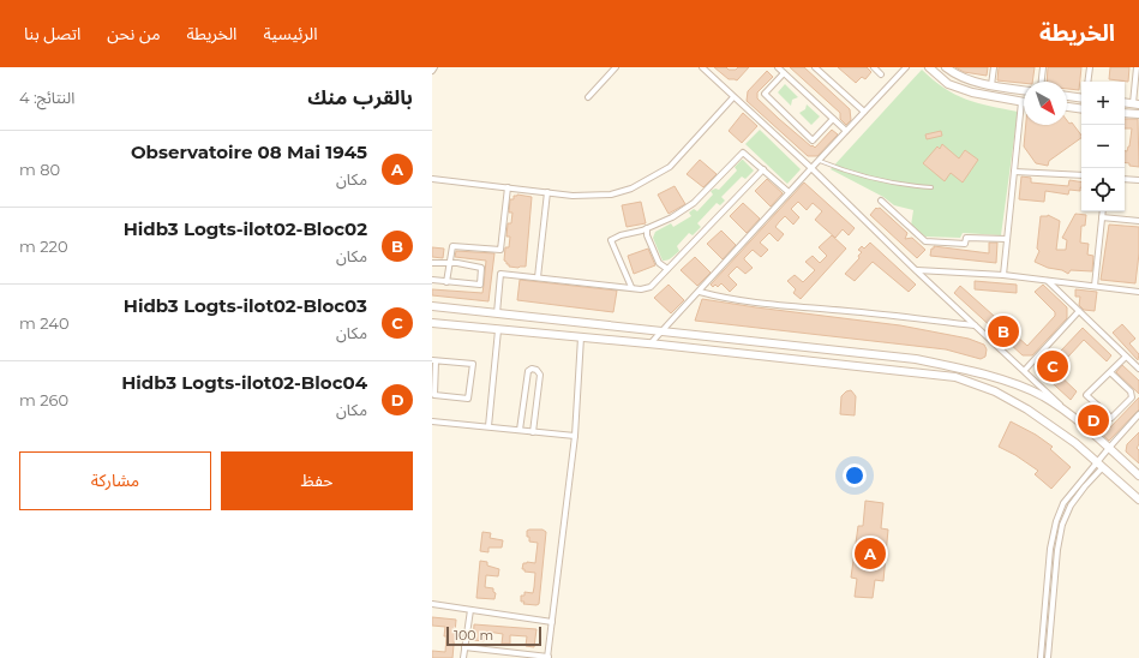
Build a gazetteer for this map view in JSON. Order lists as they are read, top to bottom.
{
  "scale_bar": "100 m",
  "north": "bottom right",
  "page": {
    "header": "الخريطة",
    "nav": [
      "الرئيسية",
      "الخريطة",
      "من نحن",
      "اتصل بنا"
    ],
    "heading": ["بالقرب منك", "النتائج: 4"],
    "map_buttons": ["+", "−"],
    "list": [
      {
        "mark": "A",
        "name": "Observatoire 08 Mai 1945",
        "note": "مكان",
        "value": "80 m"
      },
      {
        "mark": "B",
        "name": "Hidb3 Logts-ilot02-Bloc02",
        "note": "مكان",
        "value": "220 m"
      },
      {
        "mark": "C",
        "name": "Hidb3 Logts-ilot02-Bloc03",
        "note": "مكان",
        "value": "240 m"
      },
      {
        "mark": "D",
        "name": "Hidb3 Logts-ilot02-Bloc04",
        "note": "مكان",
        "value": "260 m"
      }
    ],
    "pins": [
      "B",
      "C",
      "D",
      "A"
    ],
    "buttons": ["حفظ", "مشاركة"],
    "scale": "100 m"
  }
}
